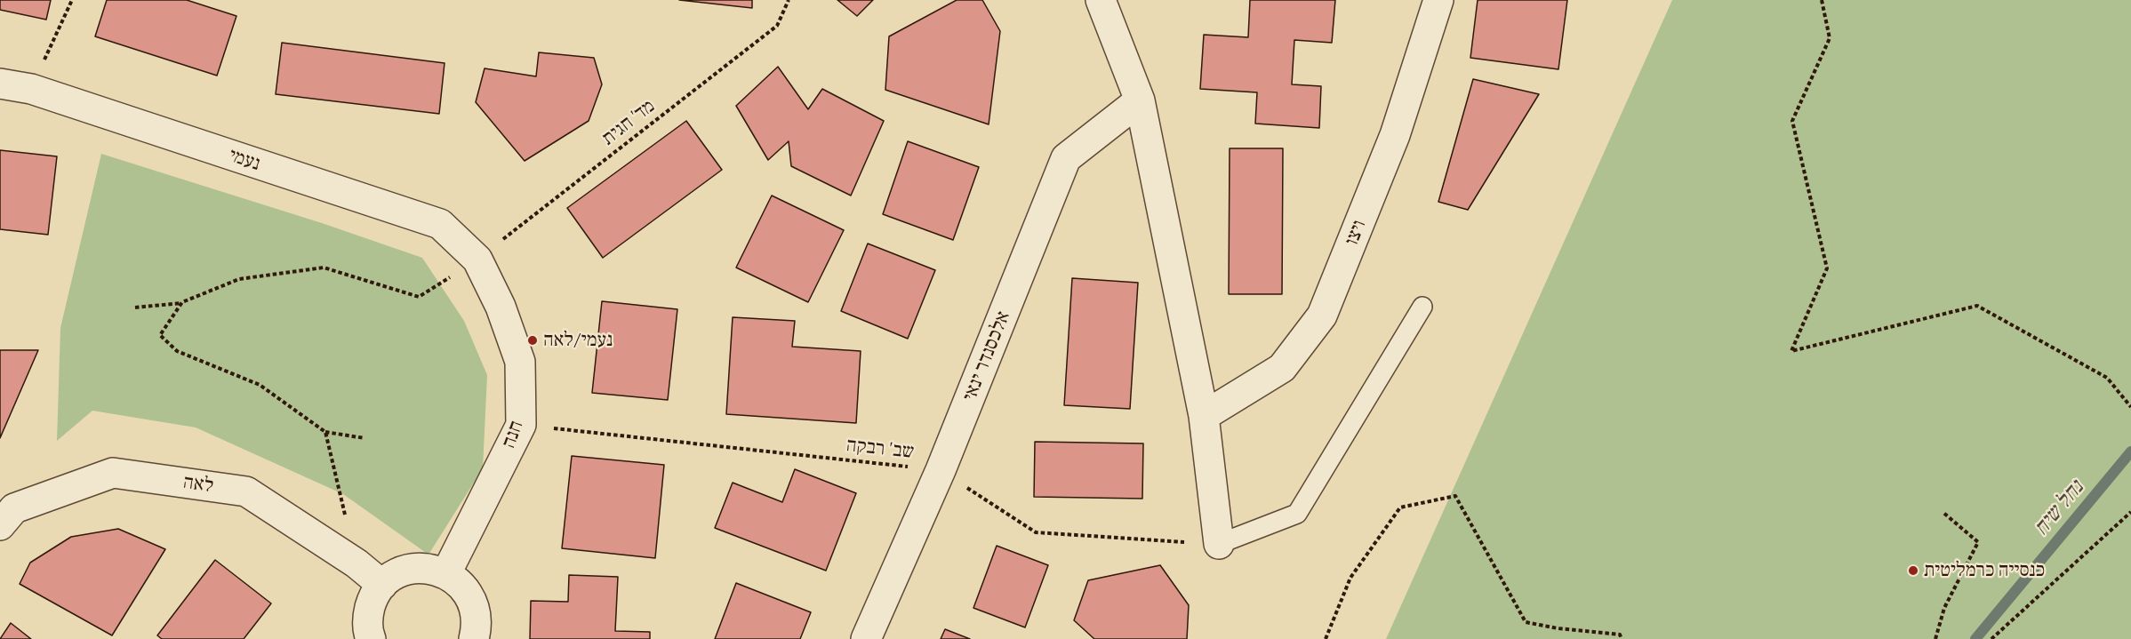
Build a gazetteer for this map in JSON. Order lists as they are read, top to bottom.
{
  "streets": {
    "street": [
      "נעמי",
      "ויצו",
      "אלכסנדר ינאי",
      "חנה",
      "לאה"
    ],
    "path": ["מד' חגית", "שב' רבקה"]
  },
  "crossings": [
    ["מד' חגית", "נעמי"],
    ["מד' חגית", "חנה"],
    ["נעמי", "חנה"],
    ["אלכסנדר ינאי", "שב' רבקה"],
    ["חנה", "שב' רבקה"]
  ],
  "water": ["נחל שיח"],
  "places": ["נעמי/לאה", "כנסייה כרמליטית"]
}
